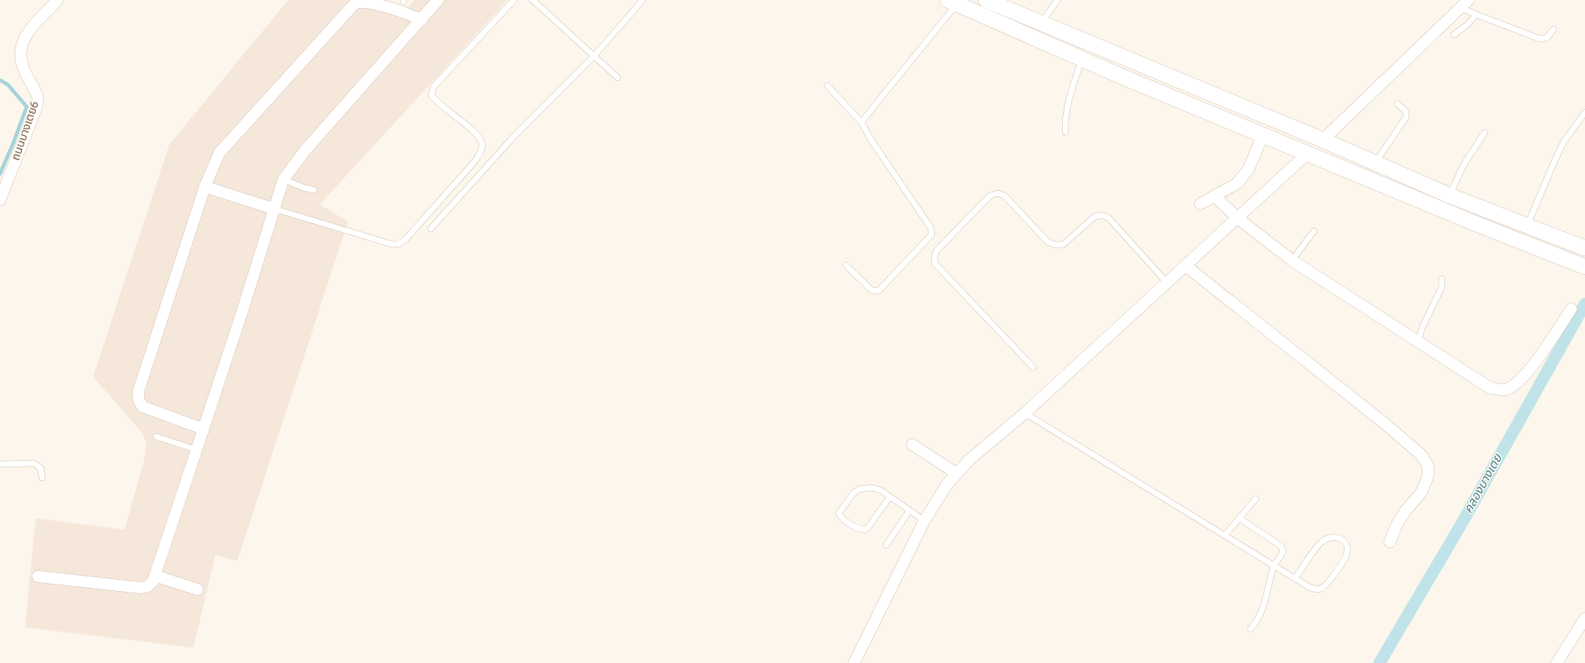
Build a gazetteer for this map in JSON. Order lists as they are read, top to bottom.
{
  "streets": {
    "street": ["ถนนบางเตย6"]
  },
  "water": ["คลองบางเตย"]
}
